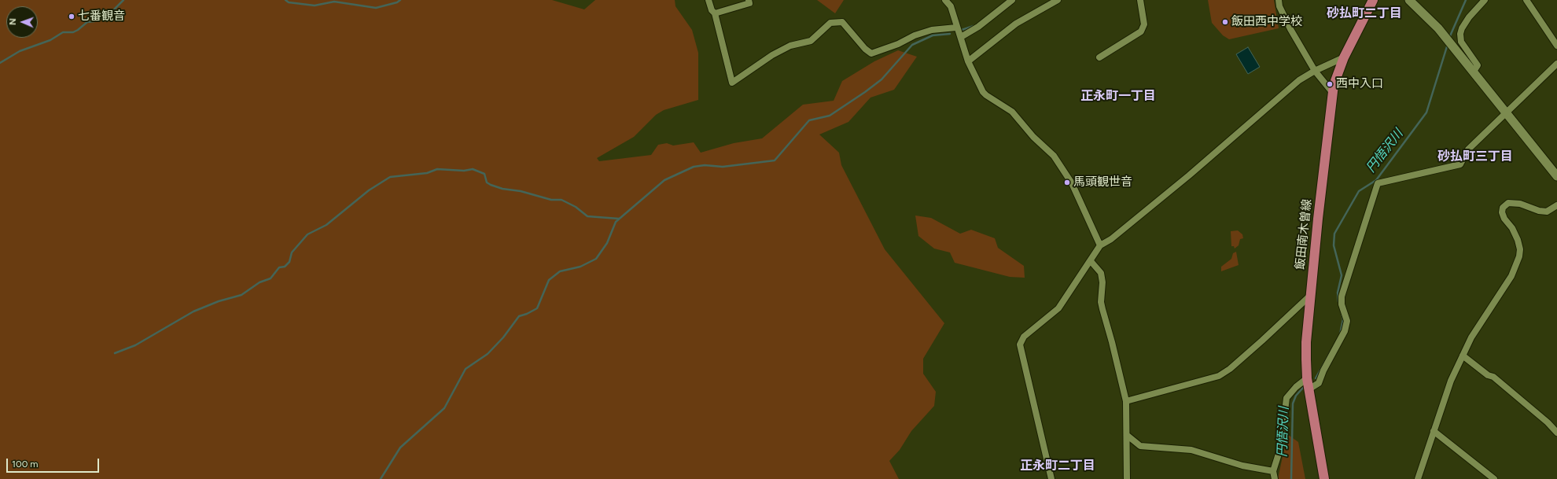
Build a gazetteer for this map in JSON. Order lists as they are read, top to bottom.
{
  "streets": {
    "main road": ["飯田南木曽線"]
  },
  "districts": [
    "砂払町二丁目",
    "正永町一丁目",
    "砂払町三丁目",
    "正永町二丁目"
  ],
  "water": ["円悟沢川"],
  "places": [
    "七番観音",
    "飯田西中学校",
    "西中入口",
    "馬頭観世音"
  ],
  "scale_bar": "100 m",
  "north": "left"
}
